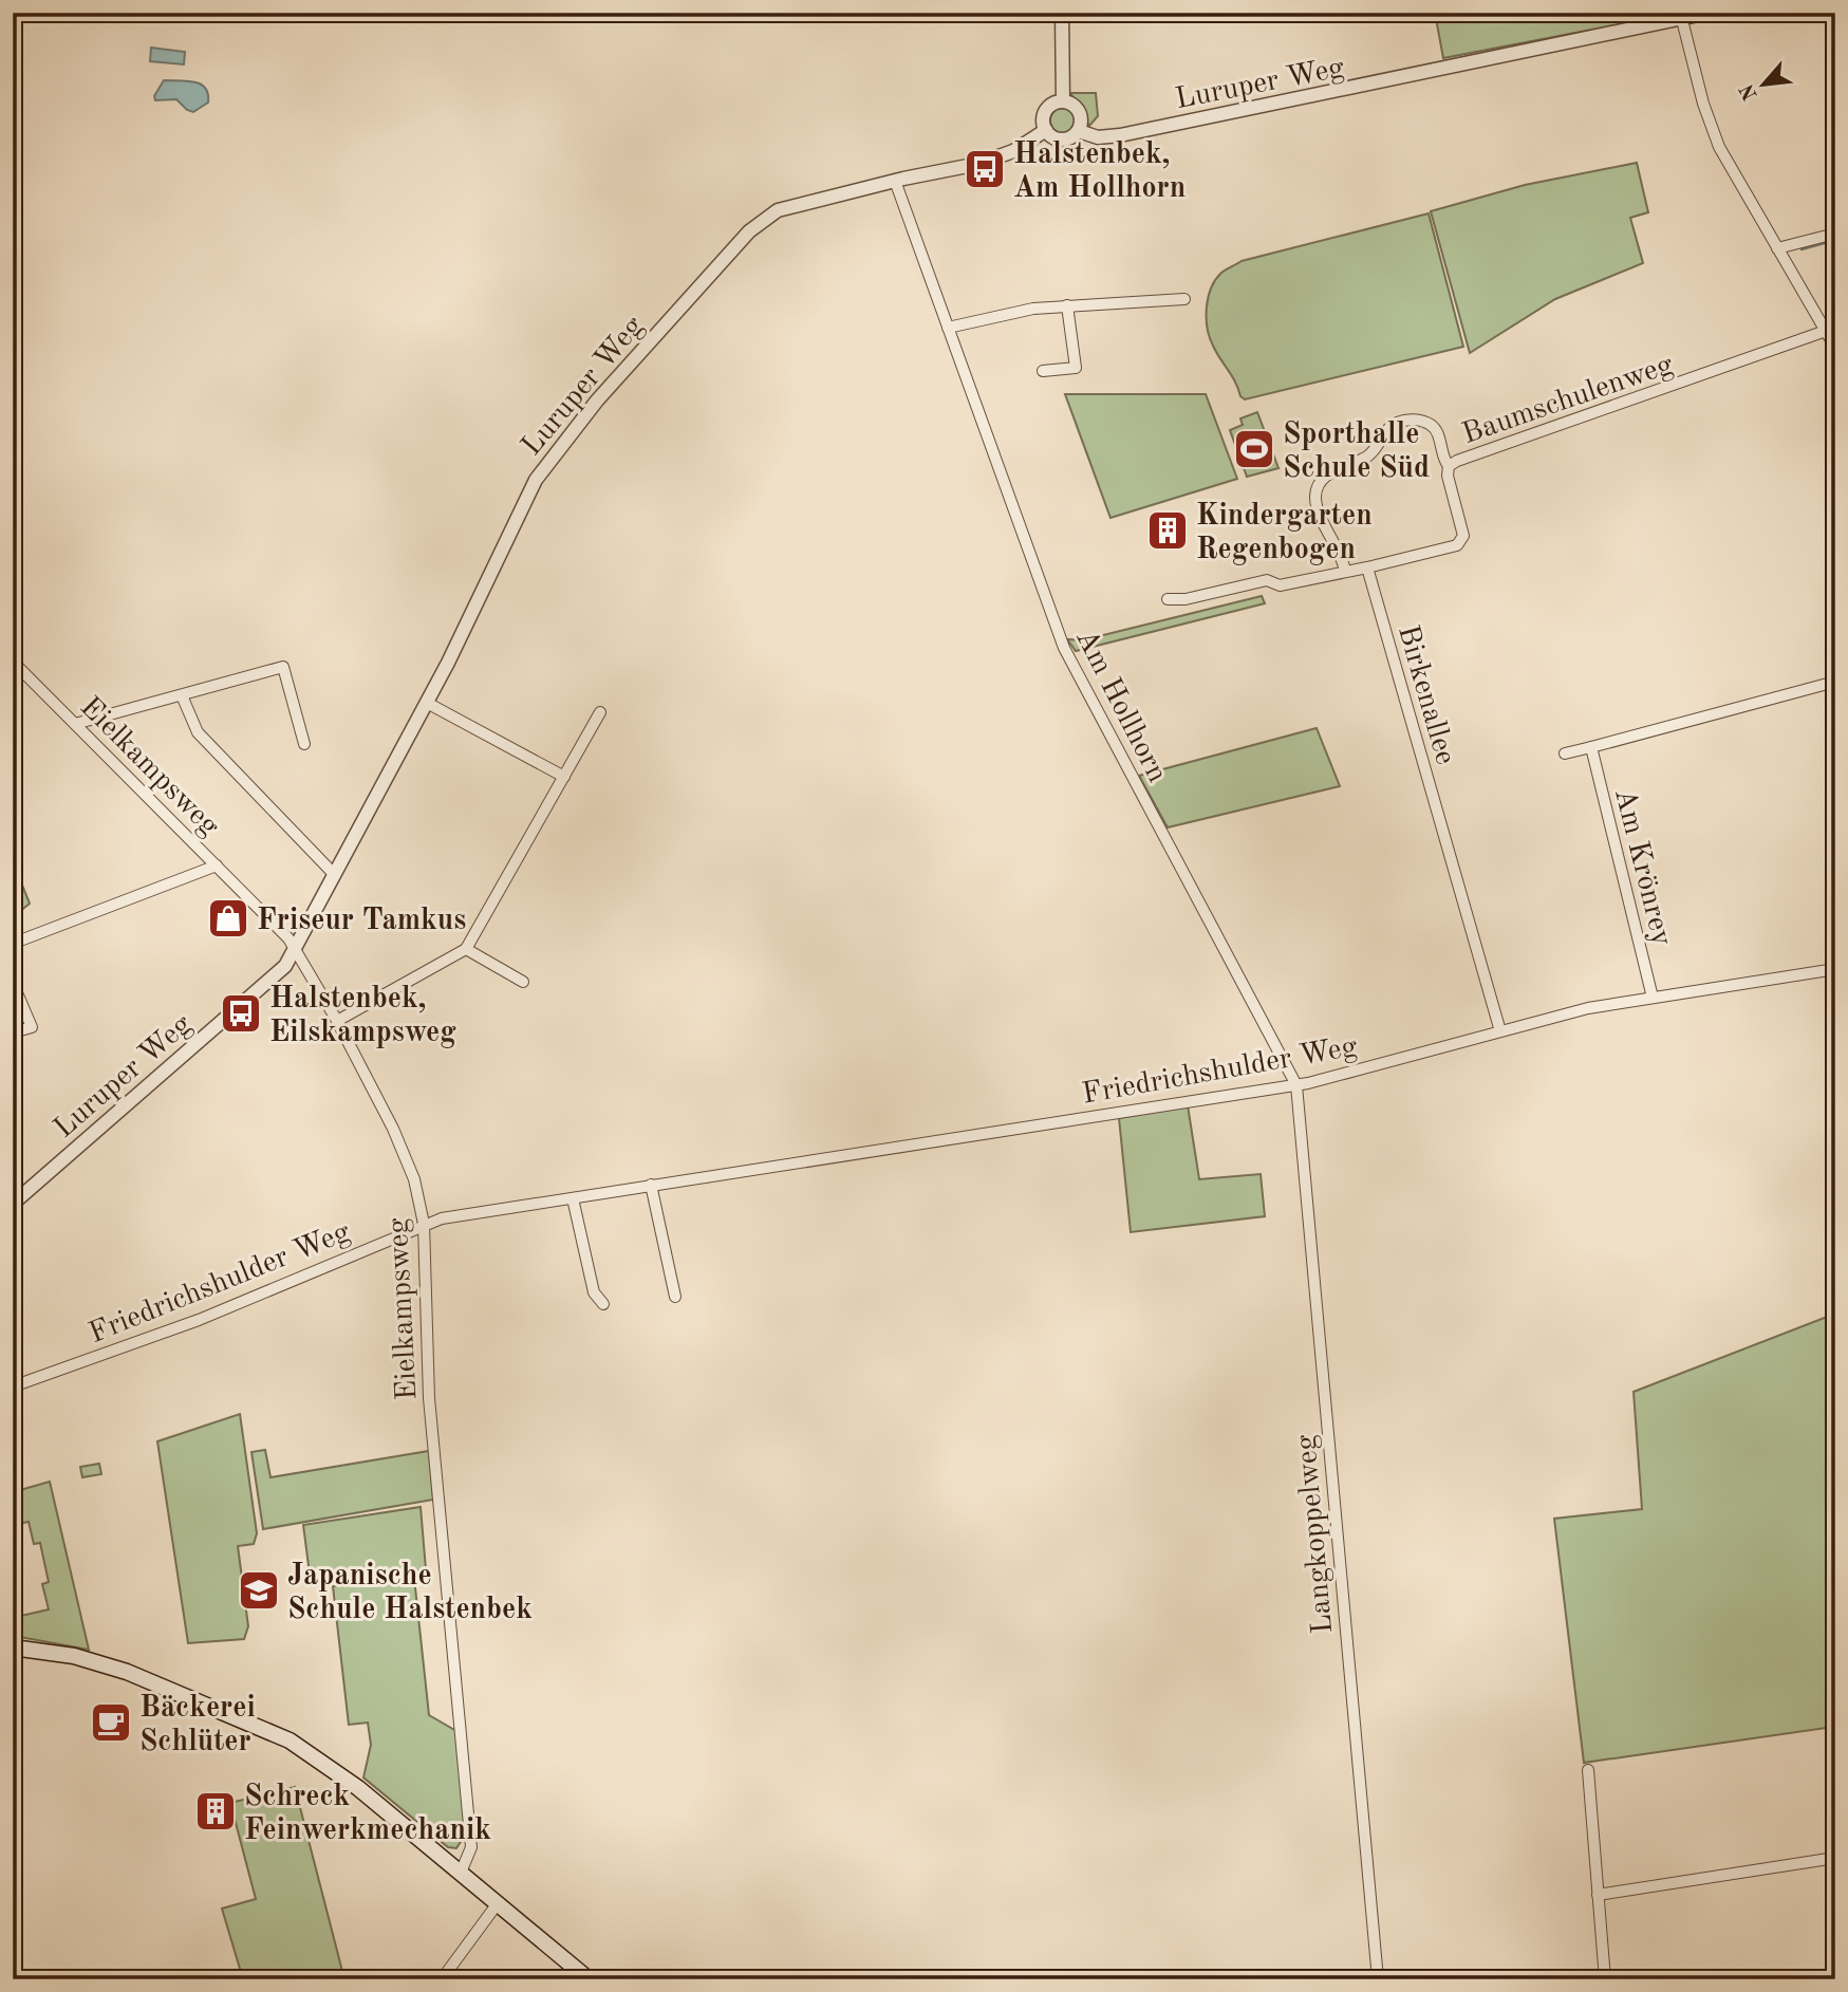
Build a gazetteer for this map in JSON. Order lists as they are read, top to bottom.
{
  "streets": {
    "street": [
      "Luruper Weg",
      "Baumschulenweg",
      "Birkenallee",
      "Am Hollhorn",
      "Eielkampsweg",
      "Am Krönrey",
      "Friedrichshulder Weg",
      "Langkoppelweg"
    ]
  },
  "crossings": [
    ["Luruper Weg", "Am Hollhorn"],
    ["Luruper Weg", "Eielkampsweg"],
    ["Baumschulenweg", "Birkenallee"],
    ["Birkenallee", "Friedrichshulder Weg"],
    ["Am Hollhorn", "Friedrichshulder Weg"],
    ["Am Hollhorn", "Langkoppelweg"],
    ["Eielkampsweg", "Friedrichshulder Weg"],
    ["Am Krönrey", "Friedrichshulder Weg"],
    ["Friedrichshulder Weg", "Langkoppelweg"]
  ],
  "places": {
    "bus stop": ["Halstenbek, Am Hollhorn", "Halstenbek, Eilskampsweg"],
    "sports": ["Sporthalle Schule Süd"],
    "building": ["Kindergarten Regenbogen", "Schreck Feinwerkmechanik"],
    "shop": ["Friseur Tamkus"],
    "school or university": ["Japanische Schule Halstenbek"],
    "cafe": ["Bäckerei Schlüter"]
  },
  "north": "bottom left"
}
